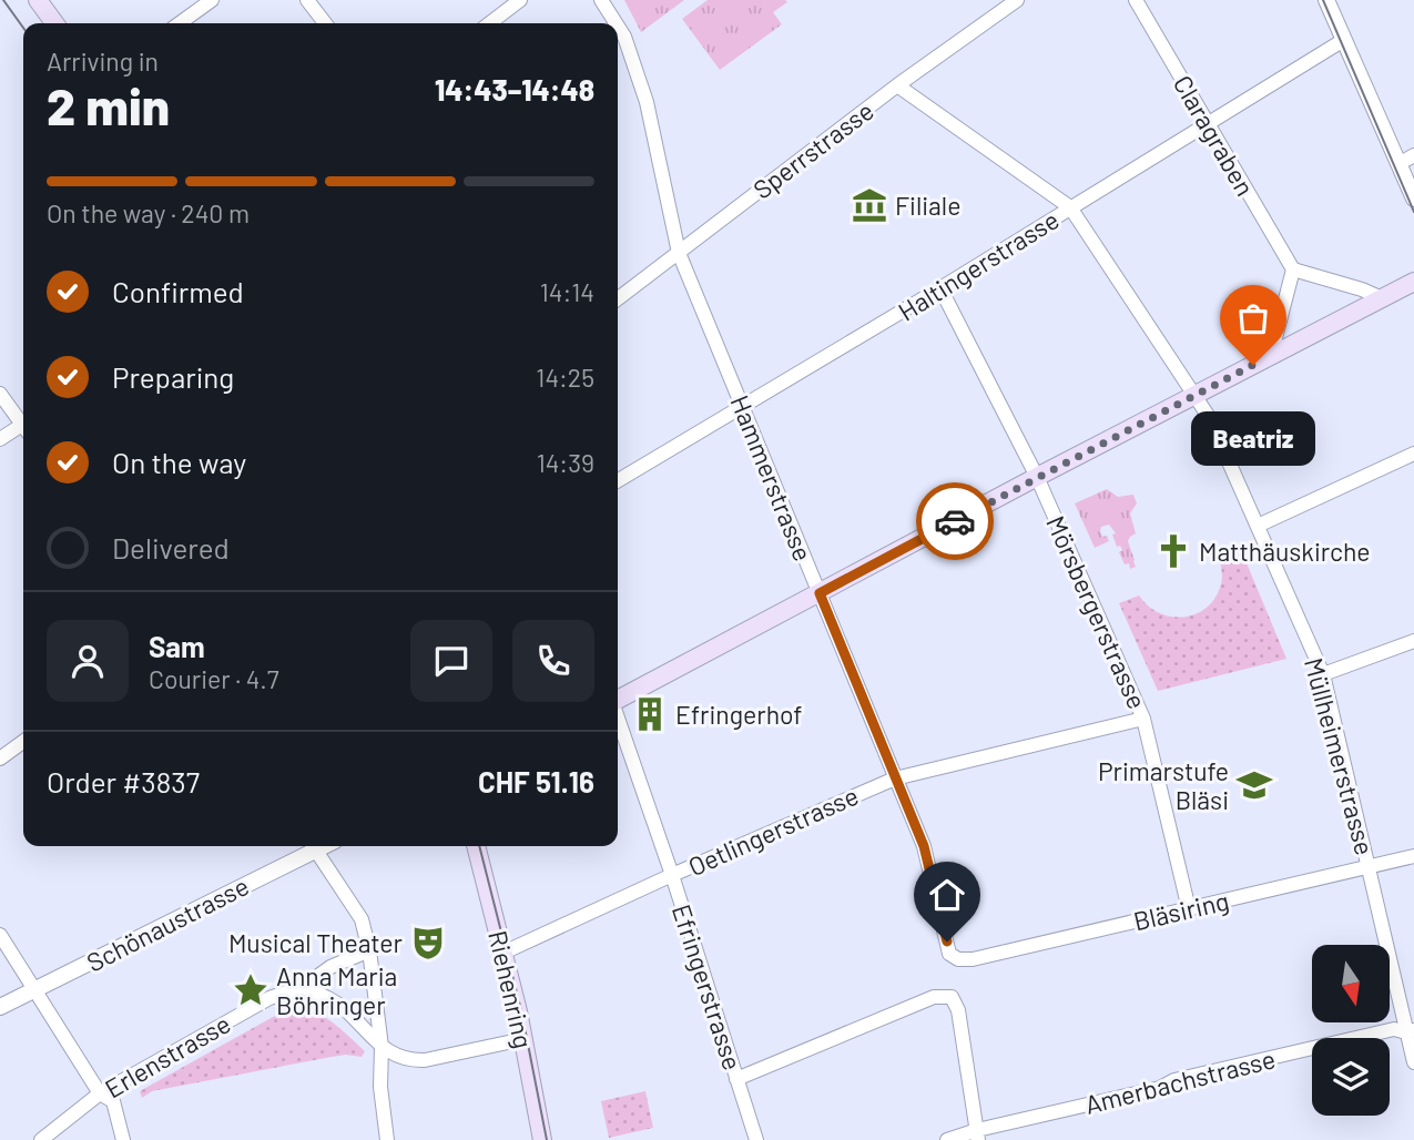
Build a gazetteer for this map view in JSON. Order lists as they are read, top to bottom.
{
  "streets": {
    "main road": ["Riehenring"],
    "street": [
      "Claragraben",
      "Sperrstrasse",
      "Haltingerstrasse",
      "Hammerstrasse",
      "Mörsbergerstrasse",
      "Müllheimerstrasse",
      "Oetlingerstrasse",
      "Bläsiring",
      "Schönaustrasse",
      "Efringerstrasse",
      "Erlenstrasse",
      "Amerbachstrasse"
    ]
  },
  "crossings": [
    ["Claragraben", "Haltingerstrasse"],
    ["Sperrstrasse", "Hammerstrasse"],
    ["Sperrstrasse", "Müllheimerstrasse"],
    ["Haltingerstrasse", "Hammerstrasse"],
    ["Haltingerstrasse", "Mörsbergerstrasse"],
    ["Haltingerstrasse", "Müllheimerstrasse"],
    ["Hammerstrasse", "Oetlingerstrasse"],
    ["Hammerstrasse", "Bläsiring"],
    ["Mörsbergerstrasse", "Oetlingerstrasse"],
    ["Mörsbergerstrasse", "Bläsiring"],
    ["Müllheimerstrasse", "Bläsiring"],
    ["Müllheimerstrasse", "Amerbachstrasse"],
    ["Oetlingerstrasse", "Efringerstrasse"],
    ["Oetlingerstrasse", "Riehenring"]
  ],
  "places": {
    "museum": ["Filiale"],
    "other": ["Beatriz"],
    "church": ["Matthäuskirche"],
    "building": ["Efringerhof"],
    "school or university": ["Primarstufe Bläsi"],
    "theatre": ["Musical Theater"],
    "place": ["Anna Maria Böhringer"]
  },
  "north": "bottom",
  "page": {
    "heading": ["2 min", "Arriving in", "14:43–14:48"],
    "panel": [
      "Sam",
      "Courier · 4.7",
      "Order #3837",
      "CHF 51.16"
    ],
    "bar": "On the way · 240 m",
    "list": [
      ["Confirmed", "14:14"],
      ["Preparing", "14:25"],
      ["On the way", "14:39"],
      "Delivered"
    ],
    "bubble": "Beatriz"
  }
}
